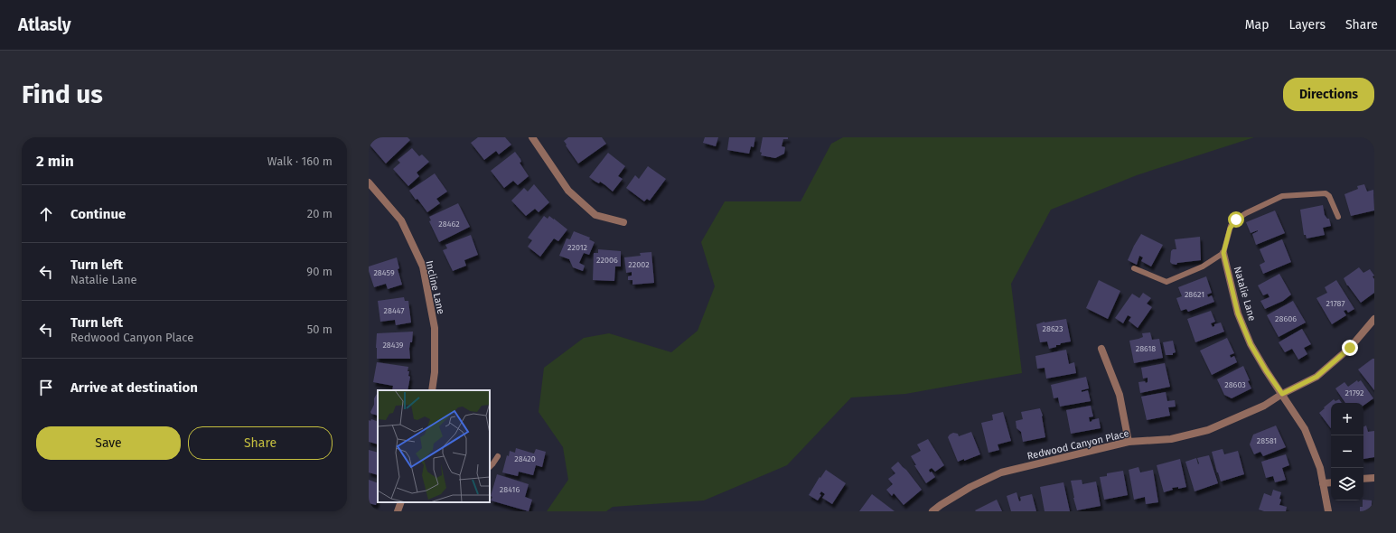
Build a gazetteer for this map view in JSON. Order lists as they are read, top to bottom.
{
  "streets": {
    "street": ["Incline Lane", "Natalie Lane", "Redwood Canyon Place"]
  },
  "crossings": [
    ["Natalie Lane", "Redwood Canyon Place"]
  ],
  "house_numbers": [
    "28462",
    "22012",
    "22006",
    "22002",
    "28459",
    "28621",
    "21787",
    "28447",
    "28606",
    "28623",
    "28439",
    "28618",
    "28603",
    "21792",
    "28581",
    "28420",
    "28416"
  ],
  "page": {
    "header": "Atlasly",
    "nav": ["Map", "Layers", "Share"],
    "buttons": [
      "Directions",
      ["Save", "Share"]
    ],
    "title": "Find us",
    "heading": ["2 min", "Walk · 160 m"],
    "list": [
      ["Continue", "20 m"],
      ["Turn left", "Natalie Lane", "90 m"],
      ["Turn left", "Redwood Canyon Place", "50 m"],
      "Arrive at destination"
    ],
    "map_buttons": ["+", "−"]
  }
}
